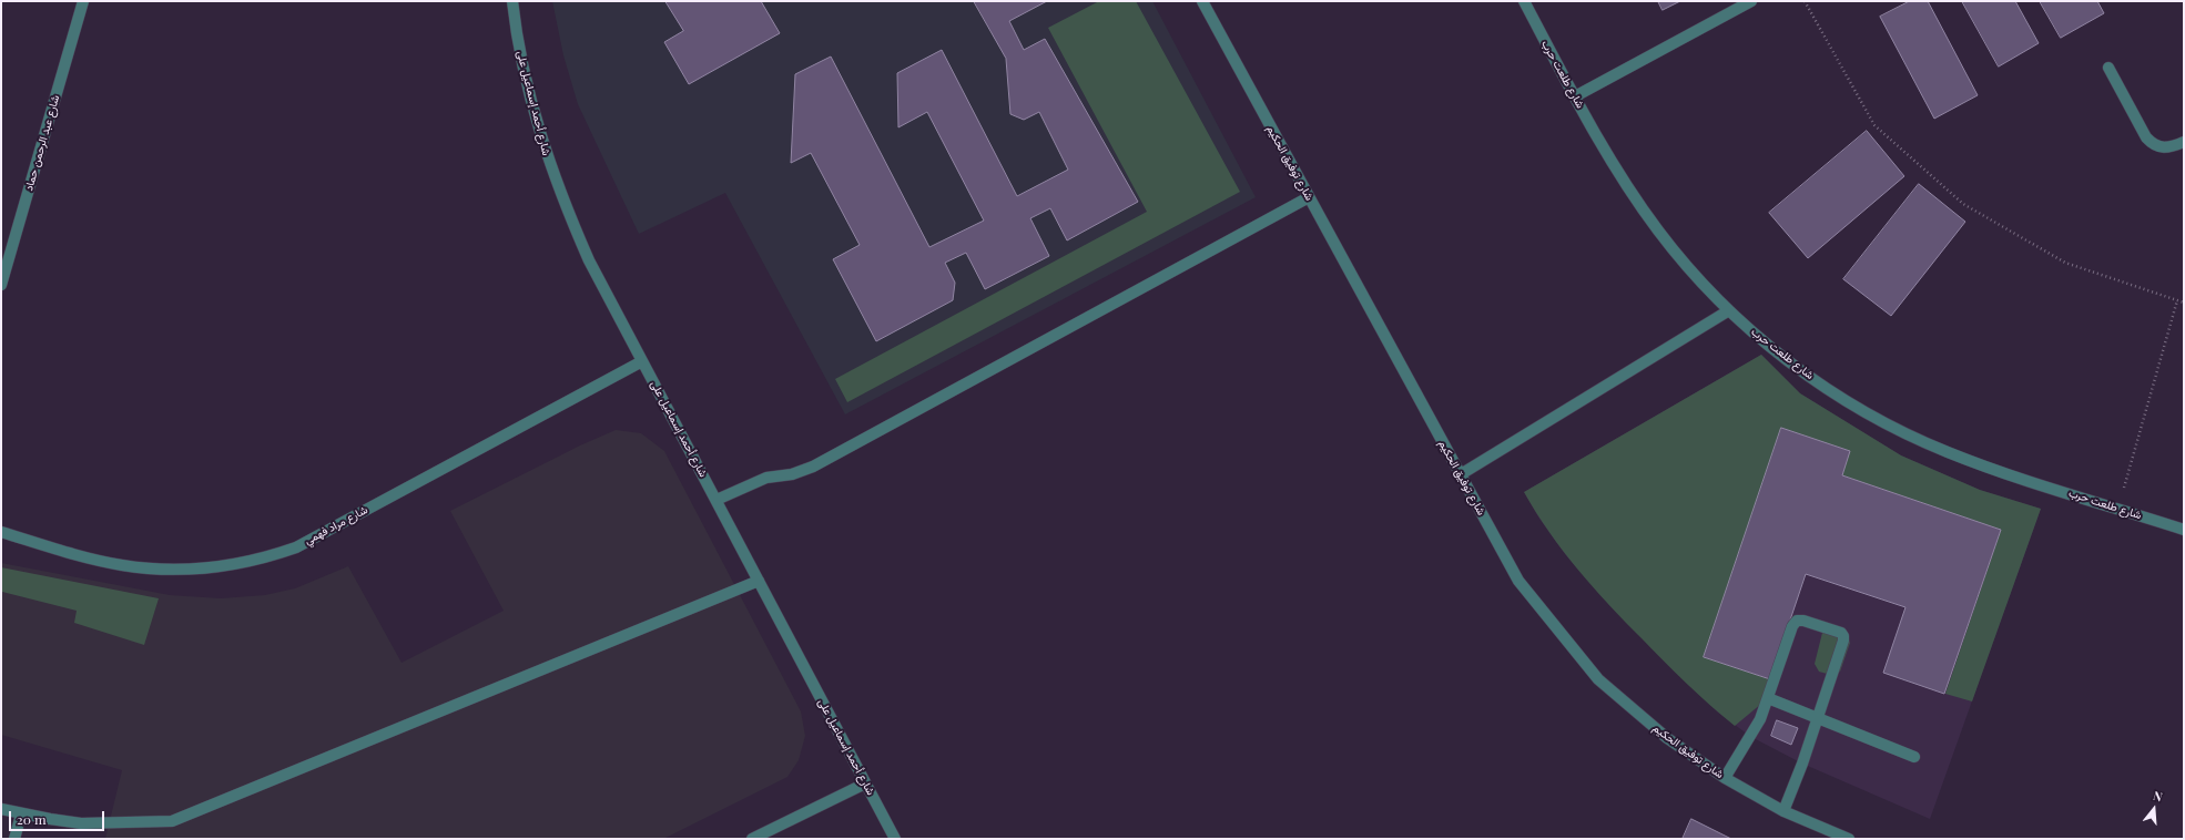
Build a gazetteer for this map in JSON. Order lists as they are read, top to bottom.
{
  "streets": {
    "street": [
      "شارع طلعت حرب",
      "شارع أحمد إسماعيل على",
      "شارع عبد الرحمن حماد",
      "شارع توفيق الحكيم",
      "شارع مراد فهمي"
    ]
  },
  "crossings": [
    ["شارع أحمد إسماعيل على", "شارع مراد فهمي"]
  ],
  "scale_bar": "20 m",
  "north": "top"
}
